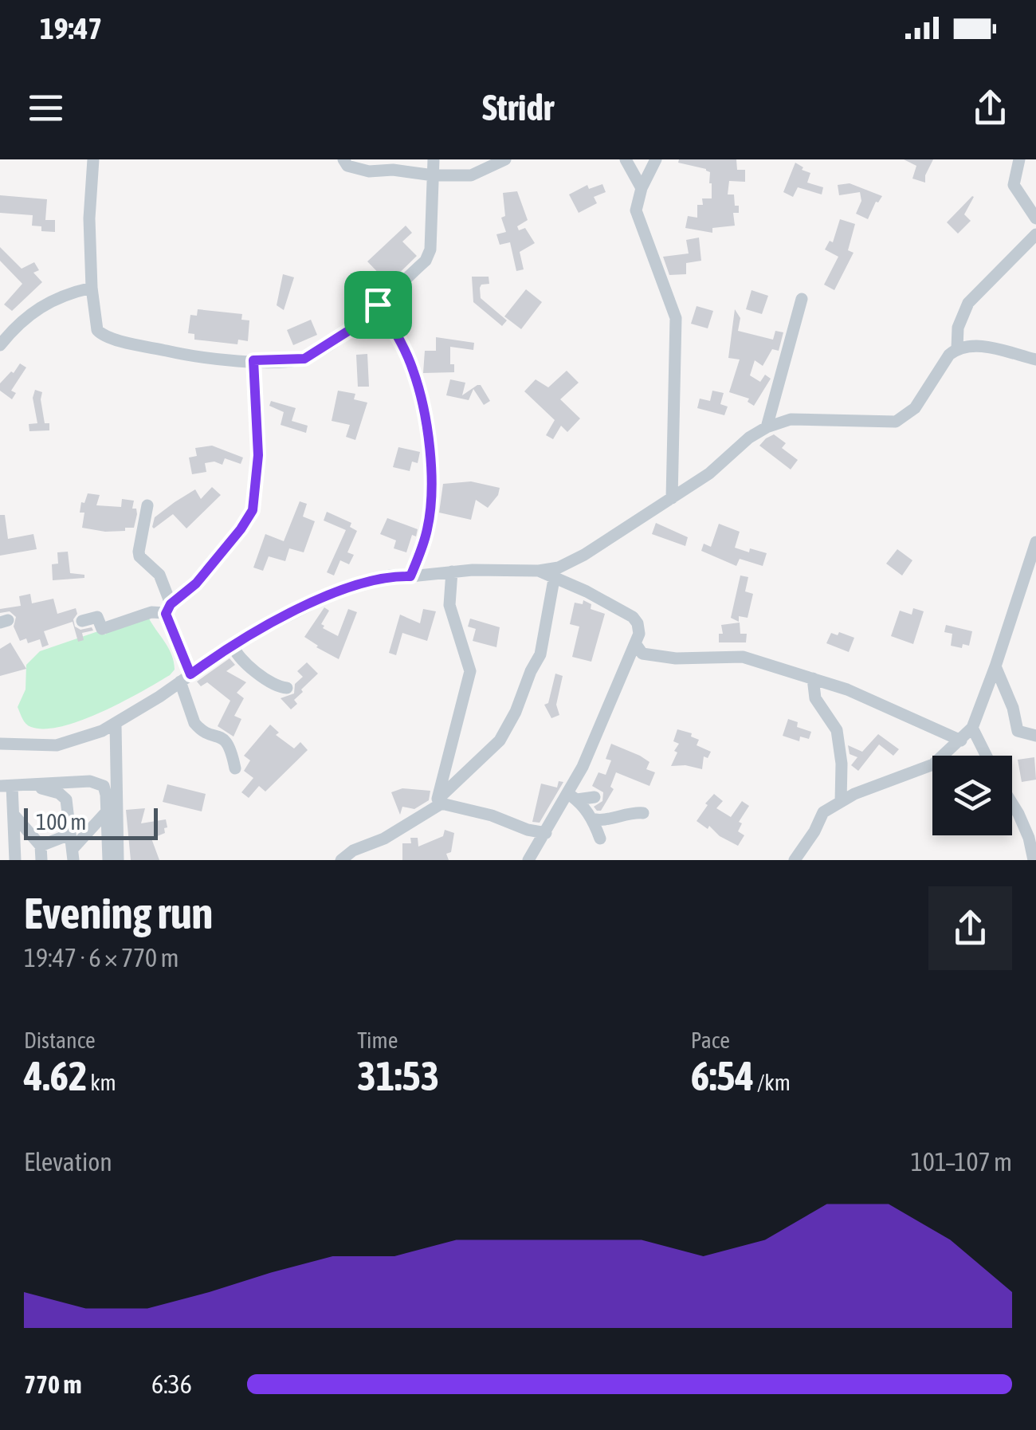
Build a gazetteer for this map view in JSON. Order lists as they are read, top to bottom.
{
  "scale_bar": "100 m",
  "page": {
    "status": "19:47",
    "header": "Stridr",
    "scale": "100 m",
    "heading": ["Evening run", "19:47 · 6 × 770 m"],
    "stats": [
      ["Distance", "4.62 km"],
      ["Time", "31:53"],
      ["Pace", "6:54 /km"]
    ],
    "chart": ["Elevation", "101–107 m"],
    "list": [
      {
        "name": "770 m",
        "note": "6:36"
      }
    ]
  }
}
